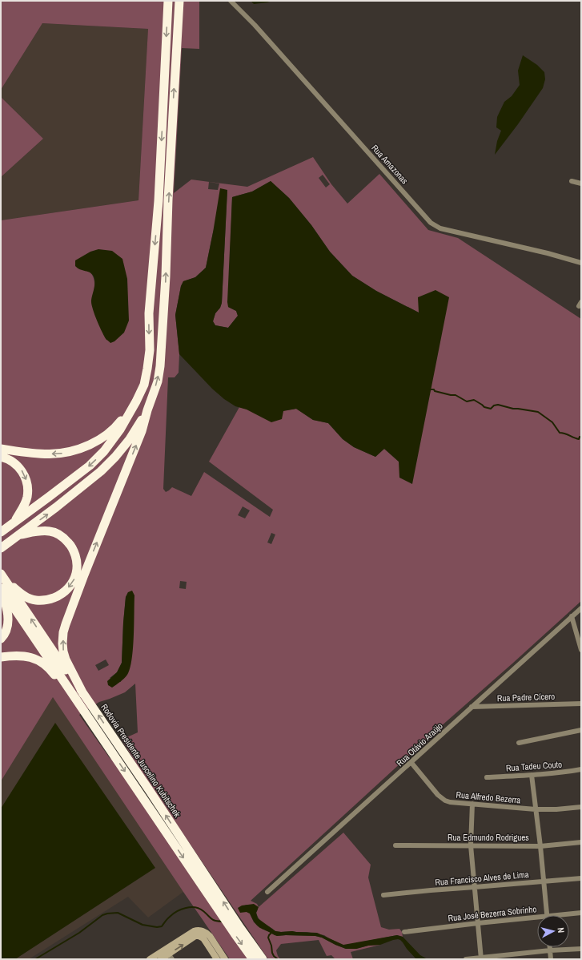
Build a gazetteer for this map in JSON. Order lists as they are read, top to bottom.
{
  "streets": {
    "highway": ["Rodovia Presidente Juscelino Kubitschek"],
    "street": [
      "Rua Amazonas",
      "Rua Padre Cícero",
      "Rua Otávio Araújo",
      "Rua Tadeu Couto",
      "Rua Alfredo Bezerra",
      "Rua Edmundo Rodrigues",
      "Rua Francisco Alves de Lima",
      "Rua José Bezerra Sobrinho"
    ]
  },
  "crossings": [
    ["Rua Padre Cícero", "Rua Otávio Araújo"],
    ["Rua Otávio Araújo", "Rua Alfredo Bezerra"]
  ],
  "north": "right"
}
